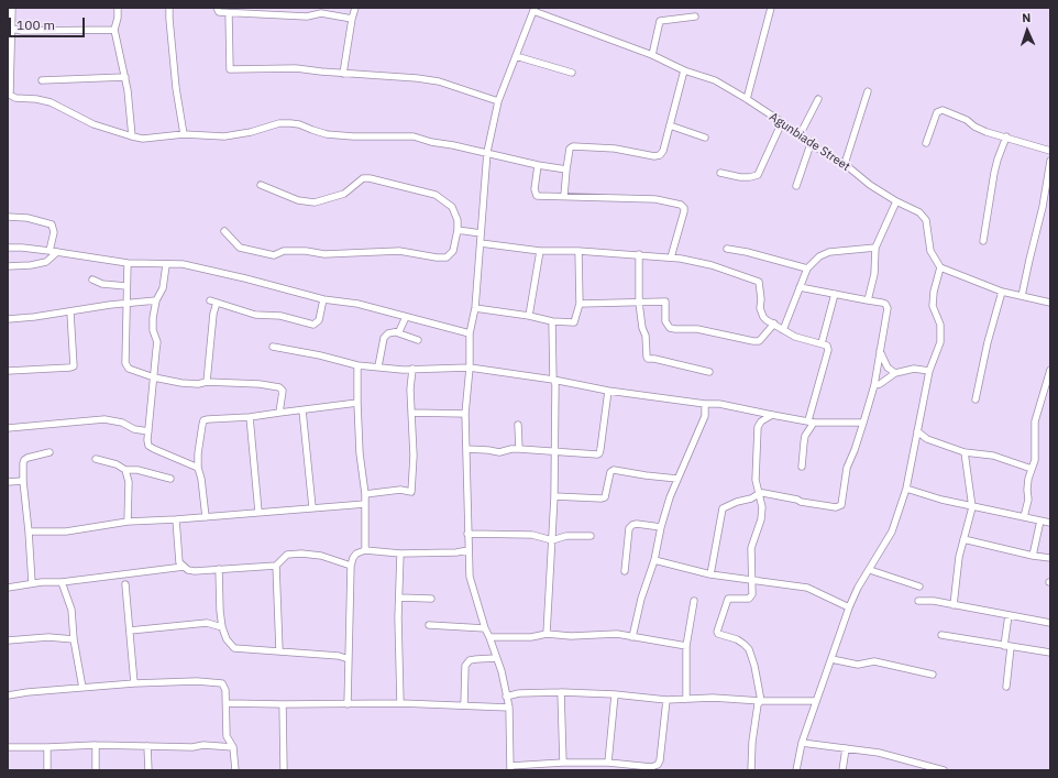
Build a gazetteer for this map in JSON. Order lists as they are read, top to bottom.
{
  "streets": {
    "street": ["Agunbiade Street"]
  },
  "scale_bar": "100 m",
  "north": "top"
}
